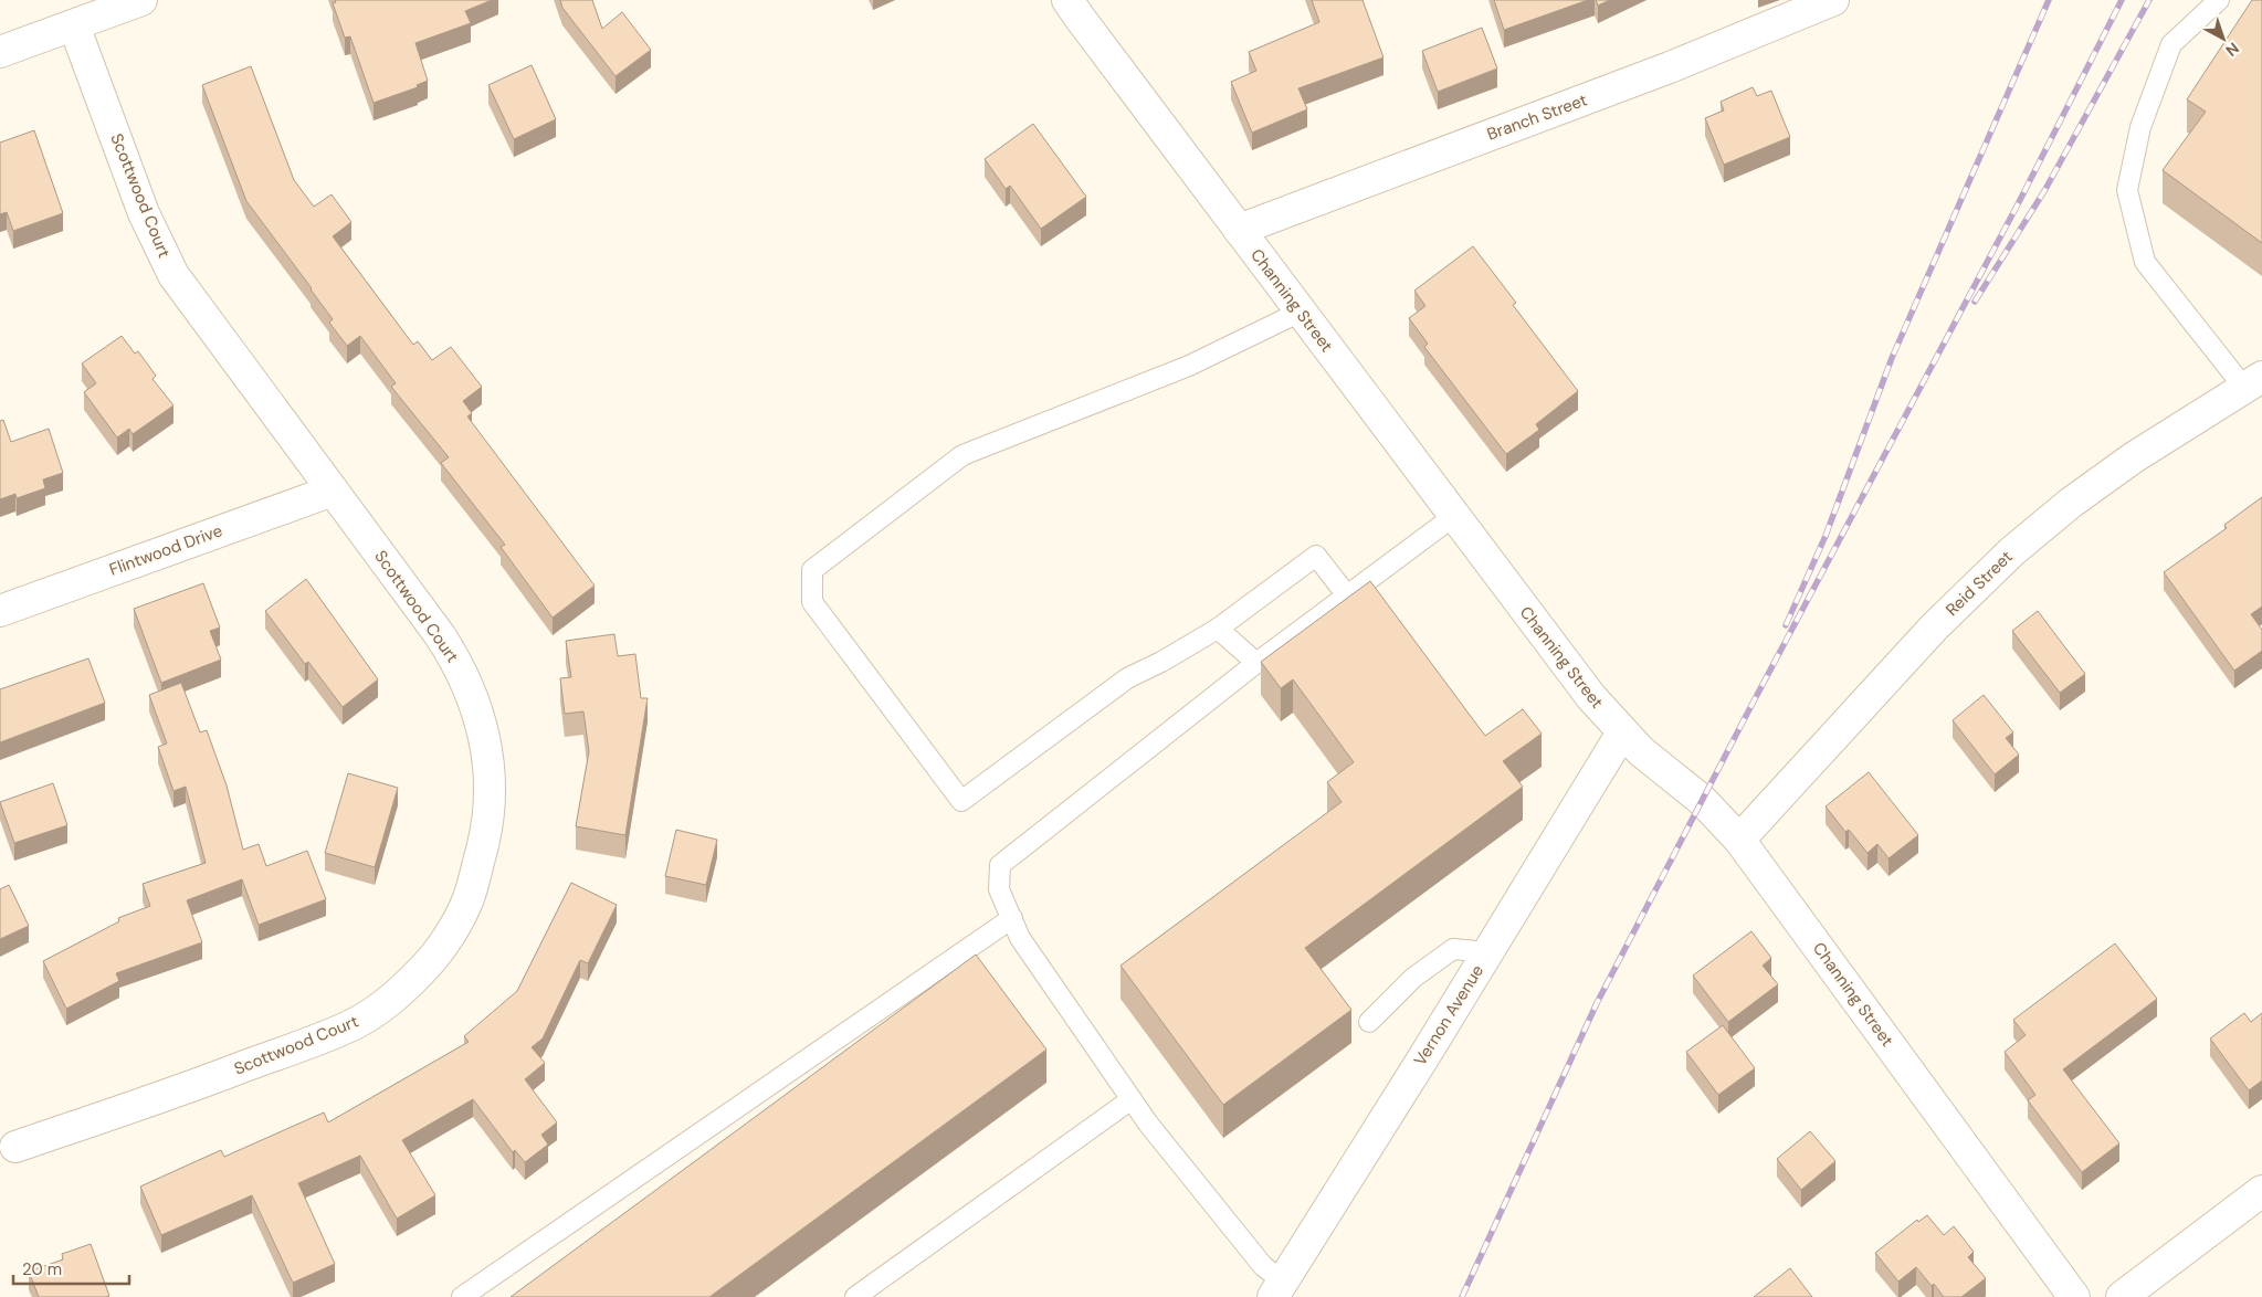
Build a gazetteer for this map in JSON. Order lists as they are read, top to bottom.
{
  "streets": {
    "street": [
      "Branch Street",
      "Scottwood Court",
      "Channing Street",
      "Flintwood Drive",
      "Reid Street",
      "Vernon Avenue"
    ]
  },
  "crossings": [
    ["Branch Street", "Channing Street"],
    ["Scottwood Court", "Flintwood Drive"],
    ["Channing Street", "Reid Street"],
    ["Channing Street", "Vernon Avenue"]
  ],
  "scale_bar": "20 m",
  "north": "bottom right"
}
